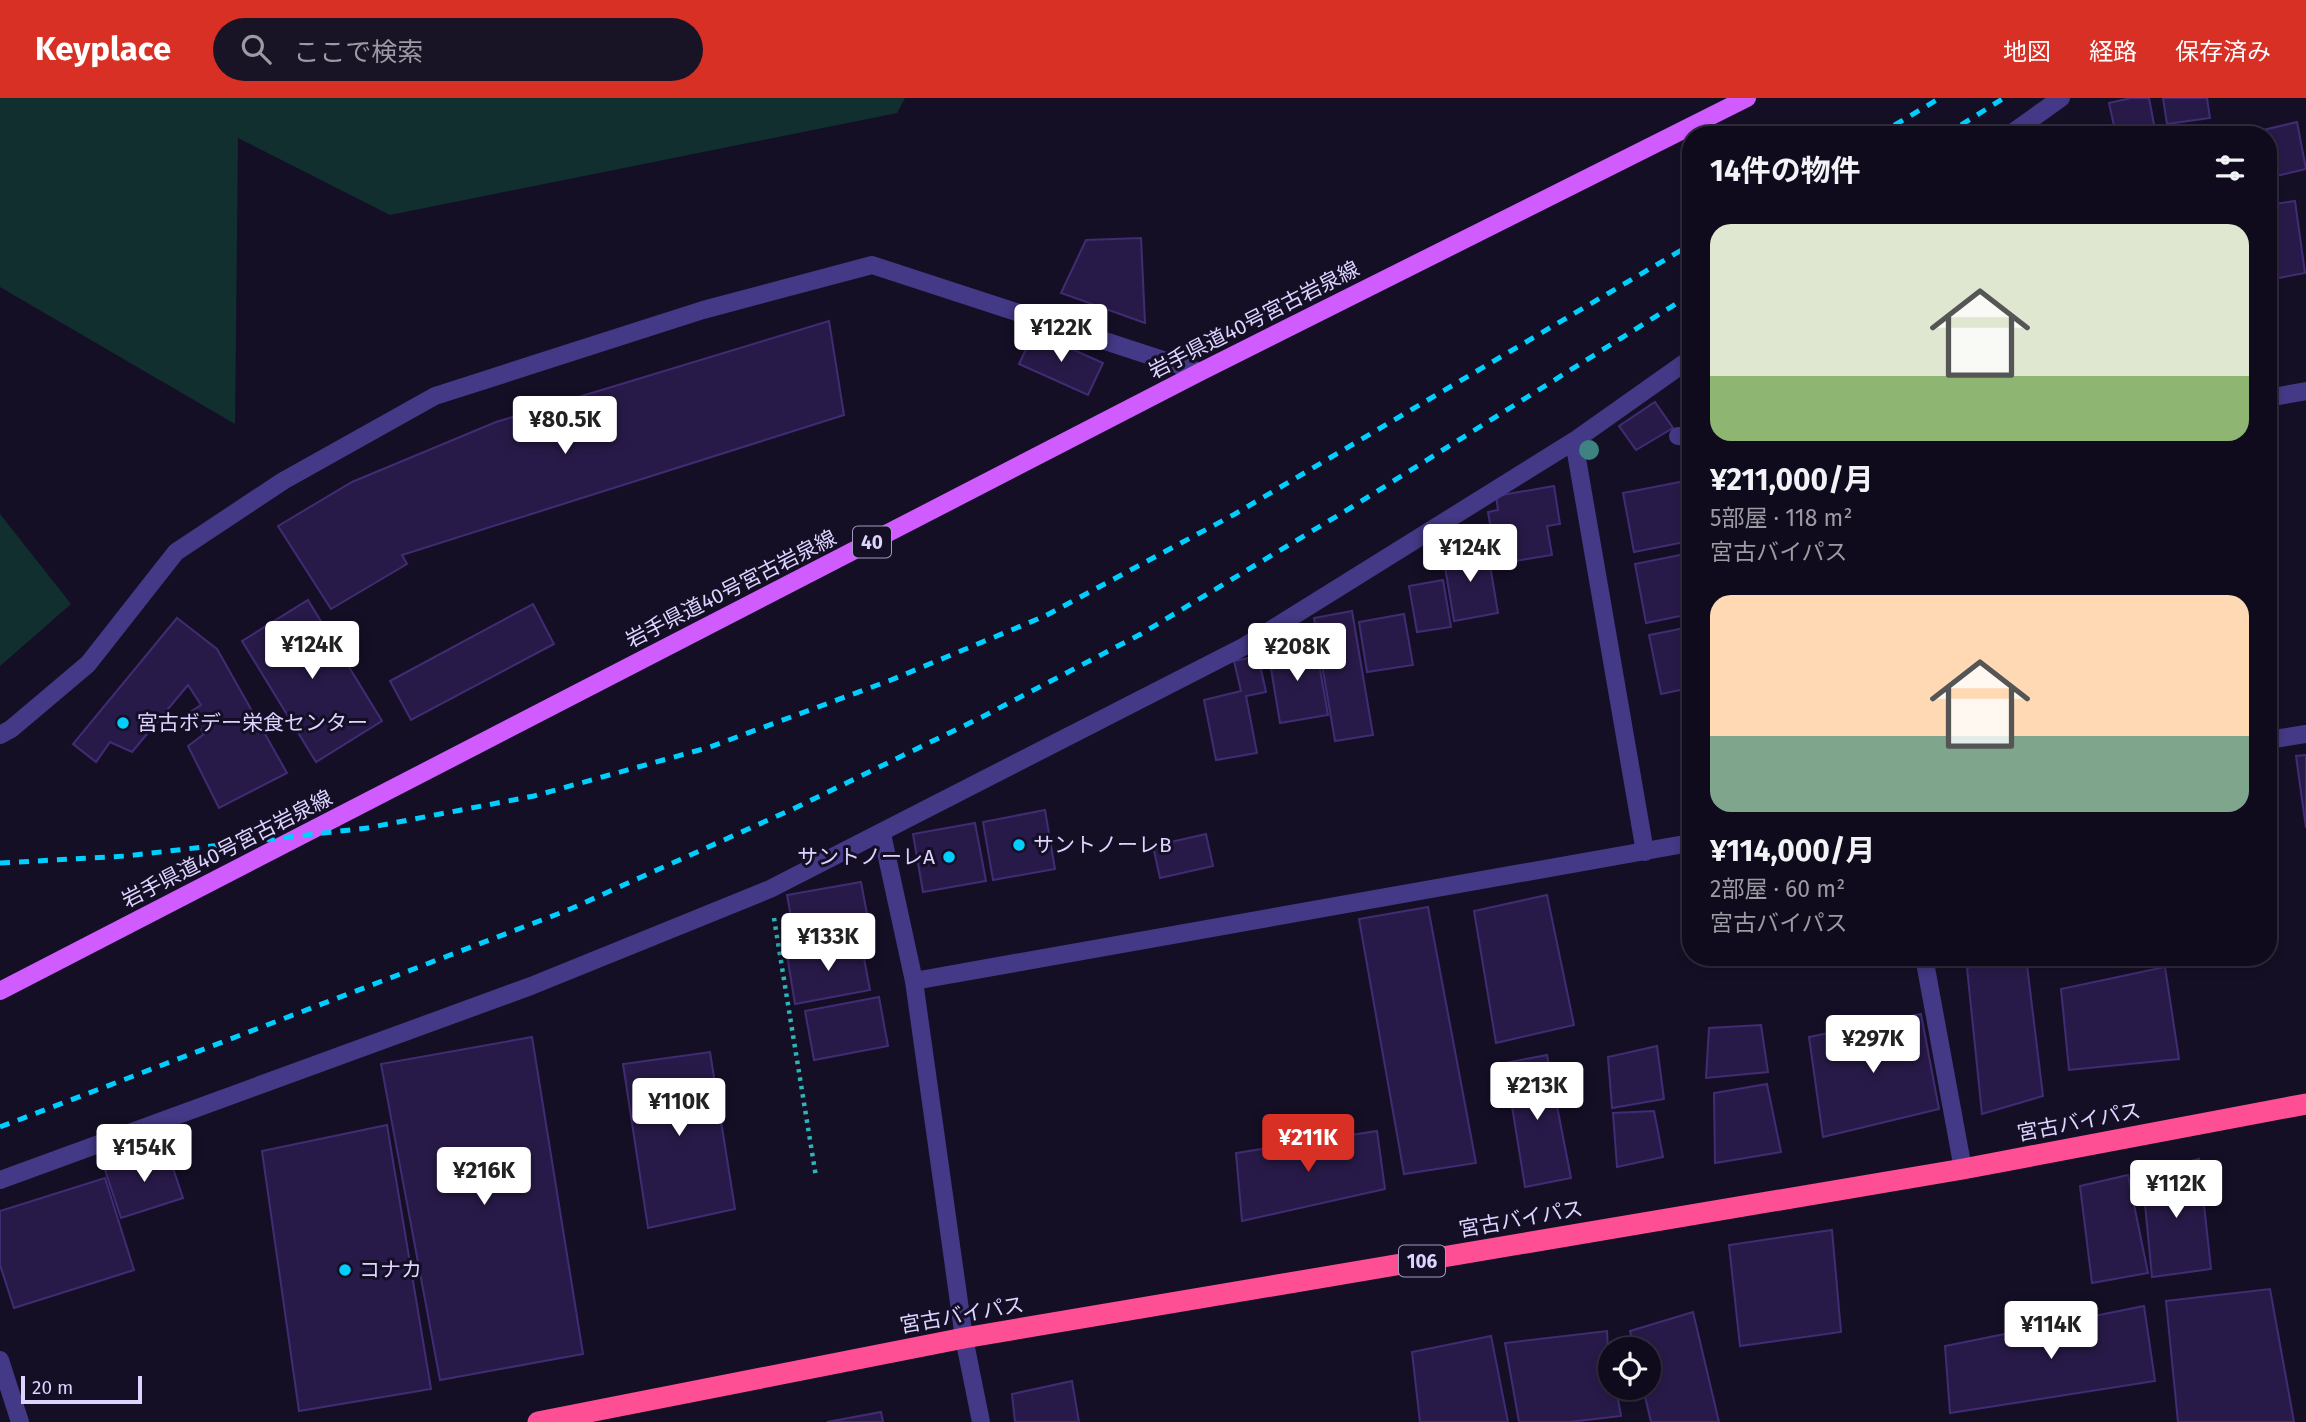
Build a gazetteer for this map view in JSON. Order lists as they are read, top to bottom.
{
  "streets": {
    "highway": ["宮古バイパス", "106"],
    "main road": ["岩手県道40号宮古岩泉線", "40"]
  },
  "places": [
    "宮古ボデー栄食センター",
    "サントノーレB",
    "サントノーレA",
    "コナカ"
  ],
  "scale_bar": "20 m",
  "page": {
    "header": "Keyplace",
    "search": "ここで検索",
    "nav": ["地図", "経路", "保存済み"],
    "heading": "14件の物件",
    "list": [
      {
        "name": "¥211,000/月",
        "note": "5部屋 · 118 m² · 宮古バイパス"
      },
      {
        "name": "¥114,000/月",
        "note": "2部屋 · 60 m² · 宮古バイパス"
      }
    ],
    "price": [
      "¥122K",
      "¥80.5K",
      "¥124K",
      "¥124K",
      "¥208K",
      "¥133K",
      "¥297K",
      "¥213K",
      "¥110K",
      "¥211K",
      "¥154K",
      "¥216K",
      "¥112K",
      "¥114K"
    ],
    "scale": "20 m"
  }
}
